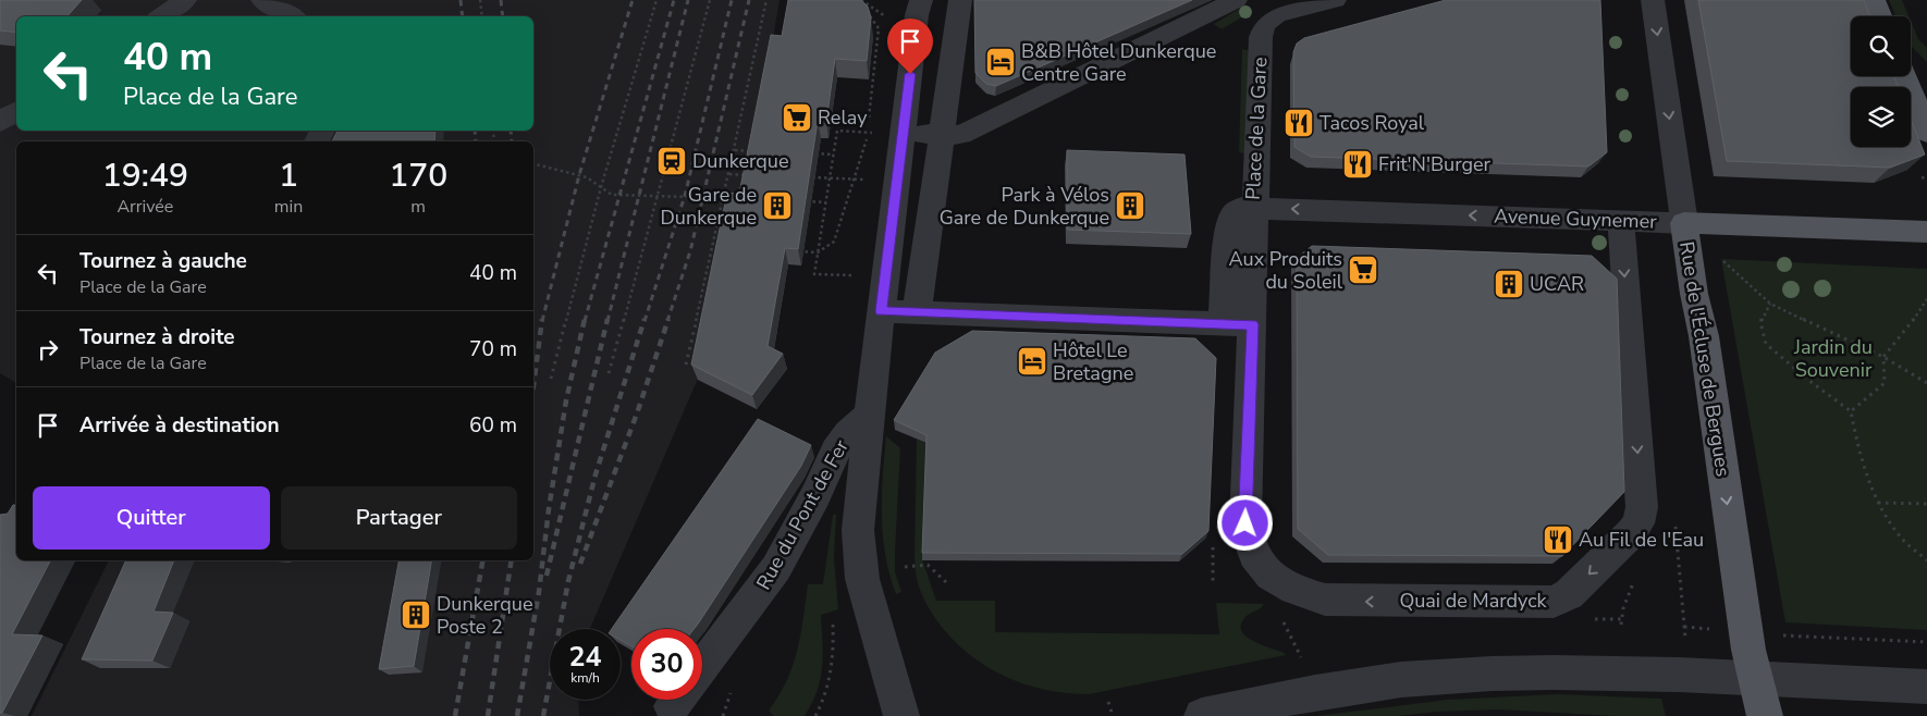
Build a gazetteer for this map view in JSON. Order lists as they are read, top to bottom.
{
  "streets": {
    "main road": ["Avenue Guynemer", "Rue de l'Écluse de Bergues"],
    "street": ["Place de la Gare", "Rue du Pont de Fer", "Quai de Mardyck"]
  },
  "crossings": [
    ["Place de la Gare", "Avenue Guynemer"],
    ["Place de la Gare", "Quai de Mardyck"],
    ["Avenue Guynemer", "Rue de l'Écluse de Bergues"],
    ["Avenue Guynemer", "Quai de Mardyck"]
  ],
  "one_way": ["Avenue Guynemer", "Rue de l'Écluse de Bergues"],
  "parks": ["Jardin du Souvenir"],
  "places": {
    "hotel": ["B&B Hôtel Dunkerque Centre Gare", "Hôtel Le Bretagne"],
    "supermarket": ["Relay", "Aux Produits du Soleil"],
    "restaurant": ["Tacos Royal", "Frit'N'Burger", "Au Fil de l'Eau"],
    "station": ["Dunkerque"],
    "building": [
      "Gare de Dunkerque",
      "Park à Vélos Gare de Dunkerque",
      "UCAR",
      "Dunkerque Poste 2"
    ]
  },
  "page": {
    "turn": ["40 m", "Place de la Gare"],
    "eta": [
      "19:49",
      "Arrivée",
      "1",
      "min",
      "170",
      "m"
    ],
    "list": [
      {
        "name": "Tournez à gauche",
        "note": "Place de la Gare",
        "value": "40 m"
      },
      {
        "name": "Tournez à droite",
        "note": "Place de la Gare",
        "value": "70 m"
      },
      {
        "name": "Arrivée à destination",
        "value": "60 m"
      }
    ],
    "buttons": ["Quitter", "Partager"],
    "speed": "24 km/h",
    "limit": "30"
  }
}
